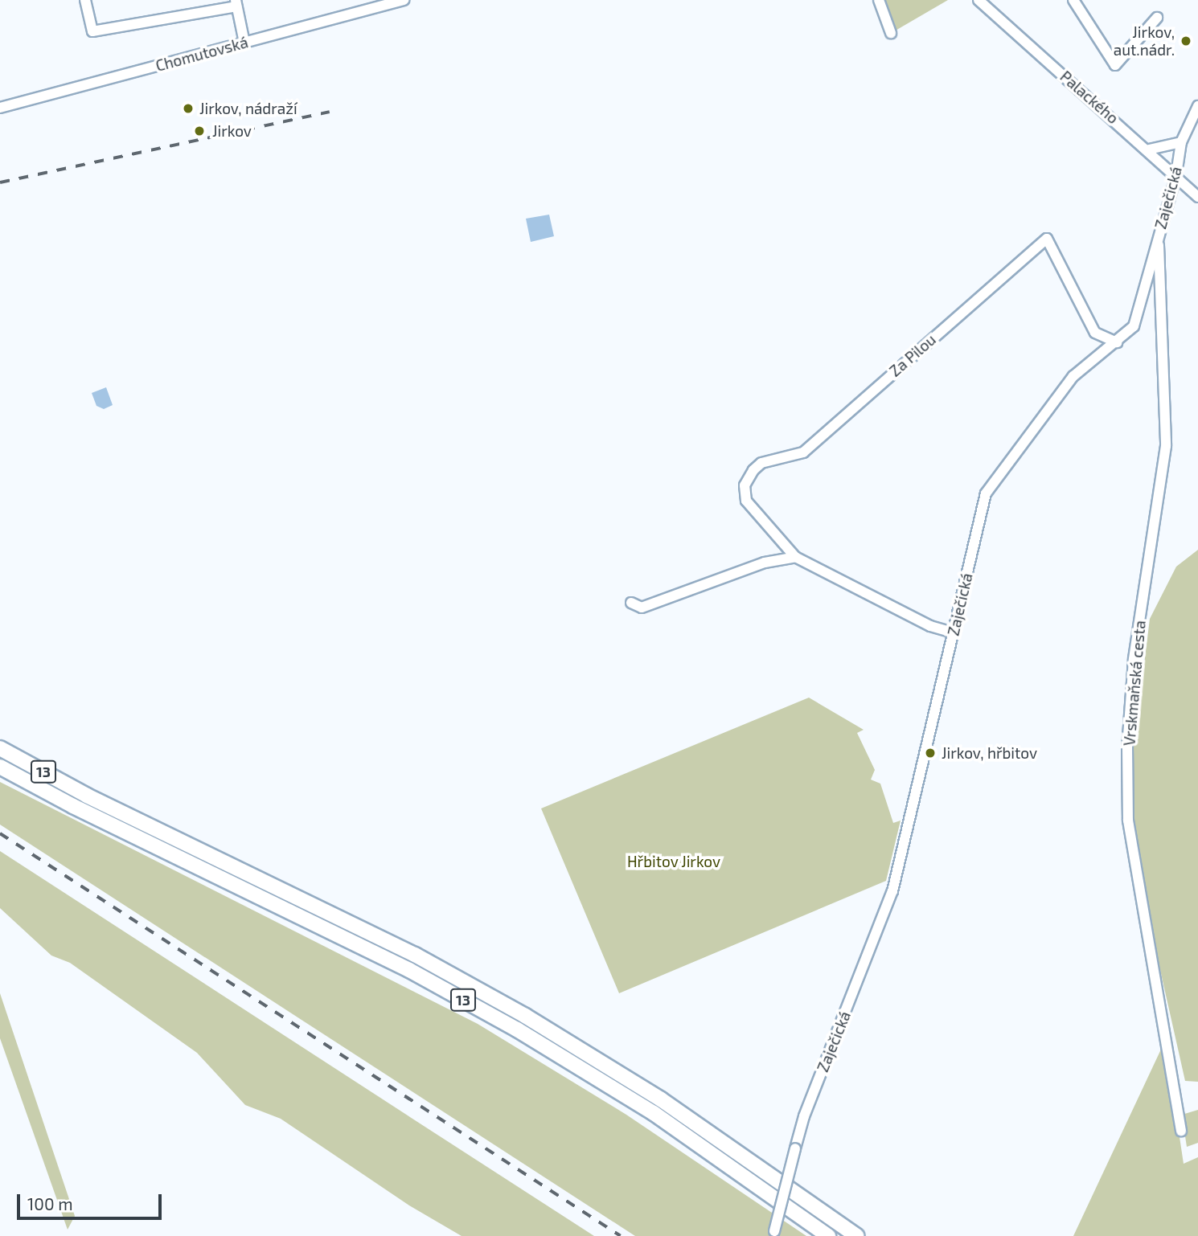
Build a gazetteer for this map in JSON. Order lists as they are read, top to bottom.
{
  "streets": {
    "highway": ["13"],
    "street": [
      "Chomutovská",
      "Palackého",
      "Zaječická",
      "Za Pilou",
      "Vrskmaňská cesta"
    ]
  },
  "crossings": [
    ["Palackého", "Zaječická"],
    ["Zaječická", "Za Pilou"],
    ["Zaječická", "Vrskmaňská cesta"]
  ],
  "parks": ["Hřbitov Jirkov"],
  "places": [
    "Jirkov, aut.nádr.",
    "Jirkov, nádraží",
    "Jirkov",
    "Jirkov, hřbitov"
  ],
  "scale_bar": "100 m"
}
